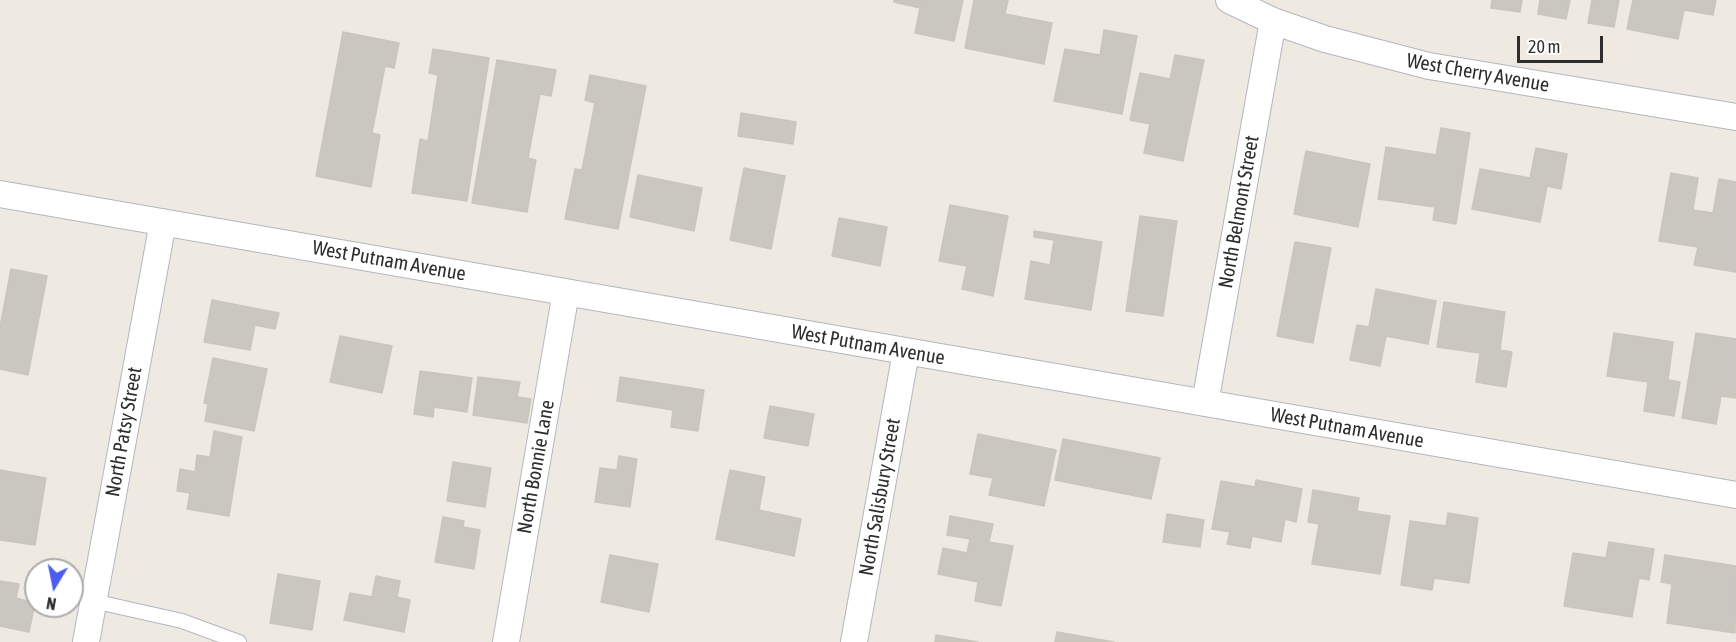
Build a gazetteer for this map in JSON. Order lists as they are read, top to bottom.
{
  "streets": {
    "street": [
      "West Cherry Avenue",
      "North Belmont Street",
      "West Putnam Avenue",
      "North Patsy Street",
      "North Bonnie Lane",
      "North Salisbury Street"
    ]
  },
  "crossings": [
    ["West Cherry Avenue", "North Belmont Street"],
    ["North Belmont Street", "West Putnam Avenue"],
    ["West Putnam Avenue", "North Patsy Street"],
    ["West Putnam Avenue", "North Bonnie Lane"],
    ["West Putnam Avenue", "North Salisbury Street"]
  ],
  "scale_bar": "20 m",
  "north": "bottom"
}
